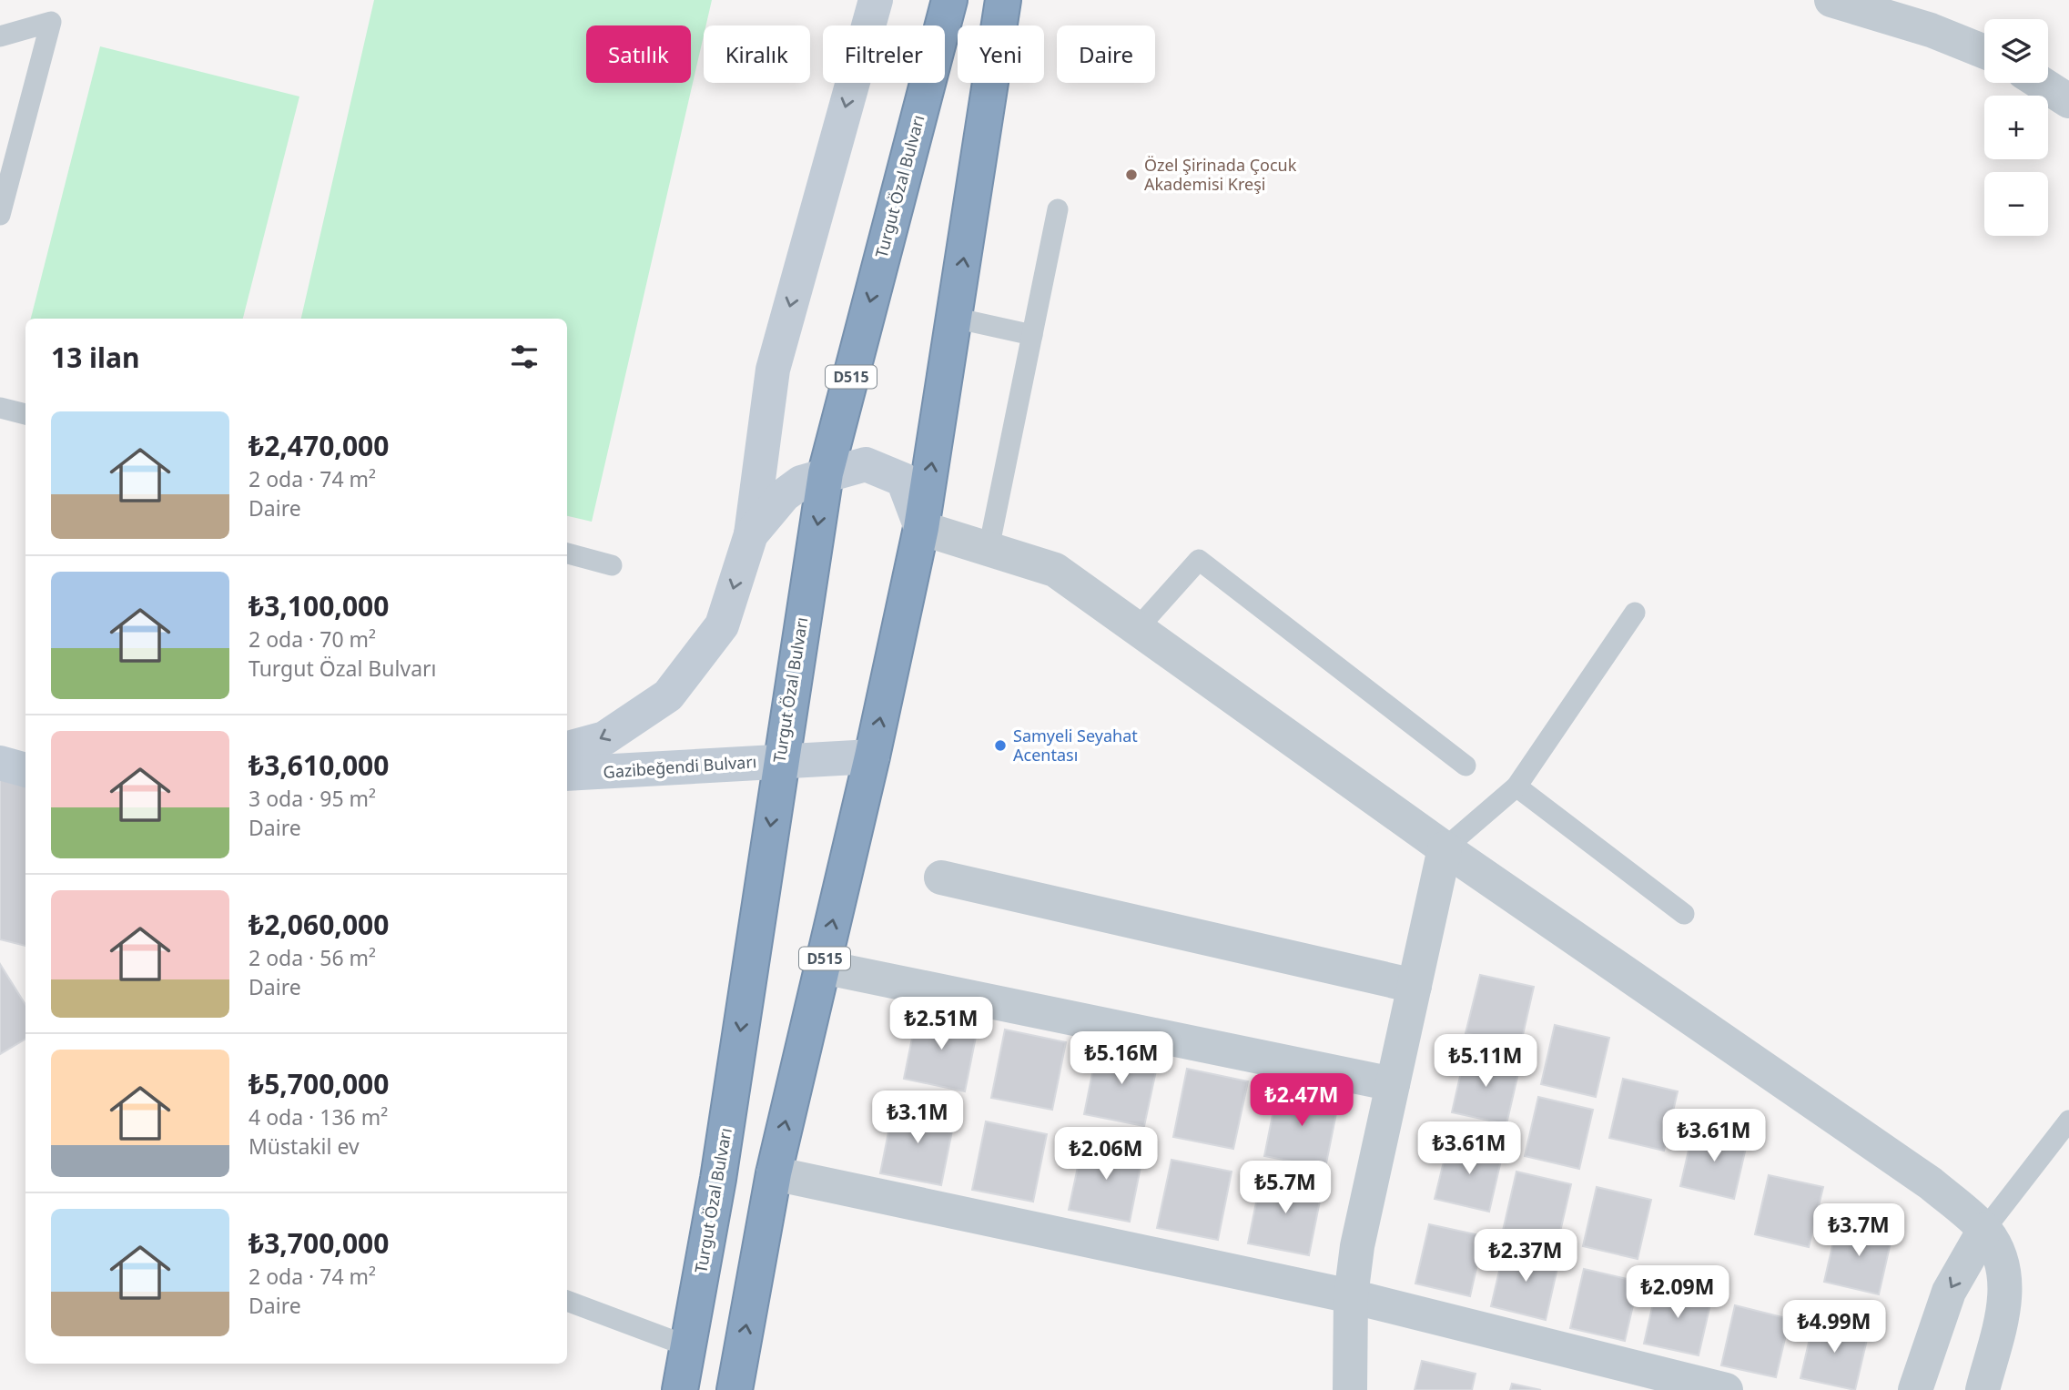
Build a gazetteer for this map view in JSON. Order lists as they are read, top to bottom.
{
  "streets": {
    "highway": ["Turgut Özal Bulvarı", "D515"],
    "street": ["Gazibeğendi Bulvarı"]
  },
  "crossings": [
    ["Turgut Özal Bulvarı", "Gazibeğendi Bulvarı"],
    ["D515", "Gazibeğendi Bulvarı"]
  ],
  "places": ["Özel Şirinada Çocuk Akademisi Kreşi", "Samyeli Seyahat Acentası"],
  "page": {
    "map_buttons": ["+", "−"],
    "chip": [
      "Satılık",
      "Kiralık",
      "Filtreler",
      "Yeni",
      "Daire"
    ],
    "heading": "13 ilan",
    "list": [
      {
        "name": "₺2,470,000",
        "note": "2 oda · 74 m² · Daire"
      },
      {
        "name": "₺3,100,000",
        "note": "2 oda · 70 m² · Turgut Özal Bulvarı"
      },
      {
        "name": "₺3,610,000",
        "note": "3 oda · 95 m² · Daire"
      },
      {
        "name": "₺2,060,000",
        "note": "2 oda · 56 m² · Daire"
      },
      {
        "name": "₺5,700,000",
        "note": "4 oda · 136 m² · Müstakil ev"
      },
      {
        "name": "₺3,700,000",
        "note": "2 oda · 74 m² · Daire"
      }
    ],
    "price": [
      "₺2.51M",
      "₺5.16M",
      "₺5.11M",
      "₺2.47M",
      "₺3.1M",
      "₺3.61M",
      "₺3.61M",
      "₺2.06M",
      "₺5.7M",
      "₺3.7M",
      "₺2.37M",
      "₺2.09M",
      "₺4.99M"
    ]
  }
}
